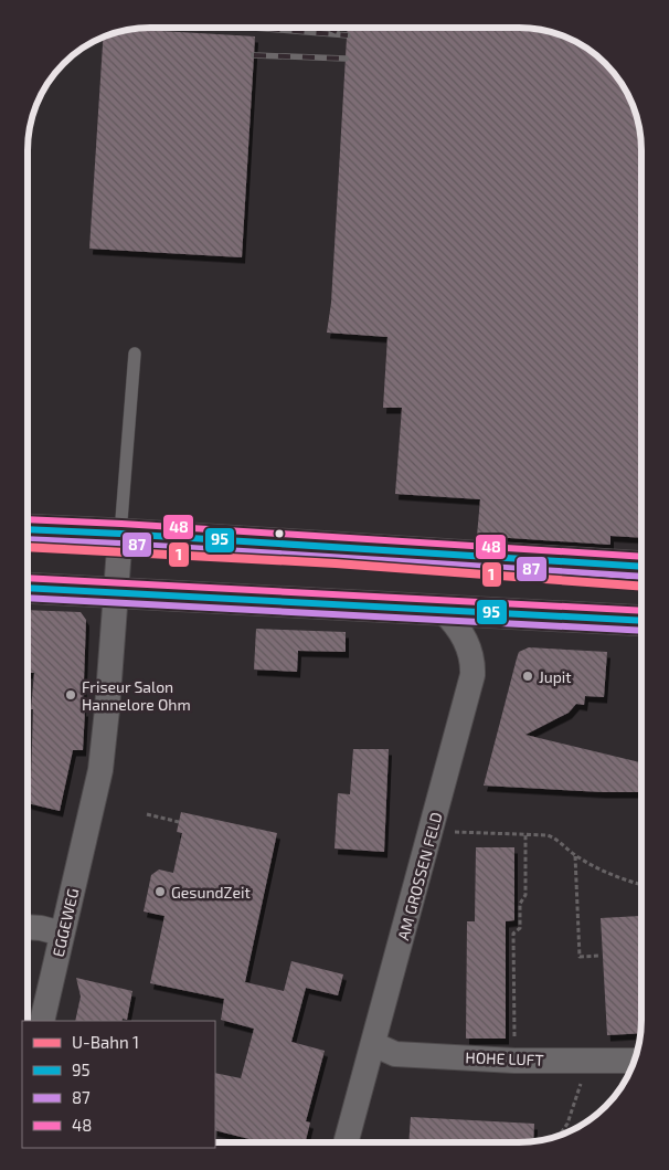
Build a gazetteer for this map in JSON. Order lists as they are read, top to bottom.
{
  "streets": {
    "street": ["AM GROSSEN FELD", "EGGEWEG", "HOHE LUFT"]
  },
  "crossings": [
    ["AM GROSSEN FELD", "HOHE LUFT"]
  ],
  "places": ["Jupit", "Friseur Salon Hannelore Ohm", "GesundZeit"],
  "lines": [
    "transit line 48",
    "transit line 95",
    "transit line 87",
    "metro line 1"
  ],
  "legend": [
    "U-Bahn 1",
    "95",
    "87",
    "48"
  ]
}
